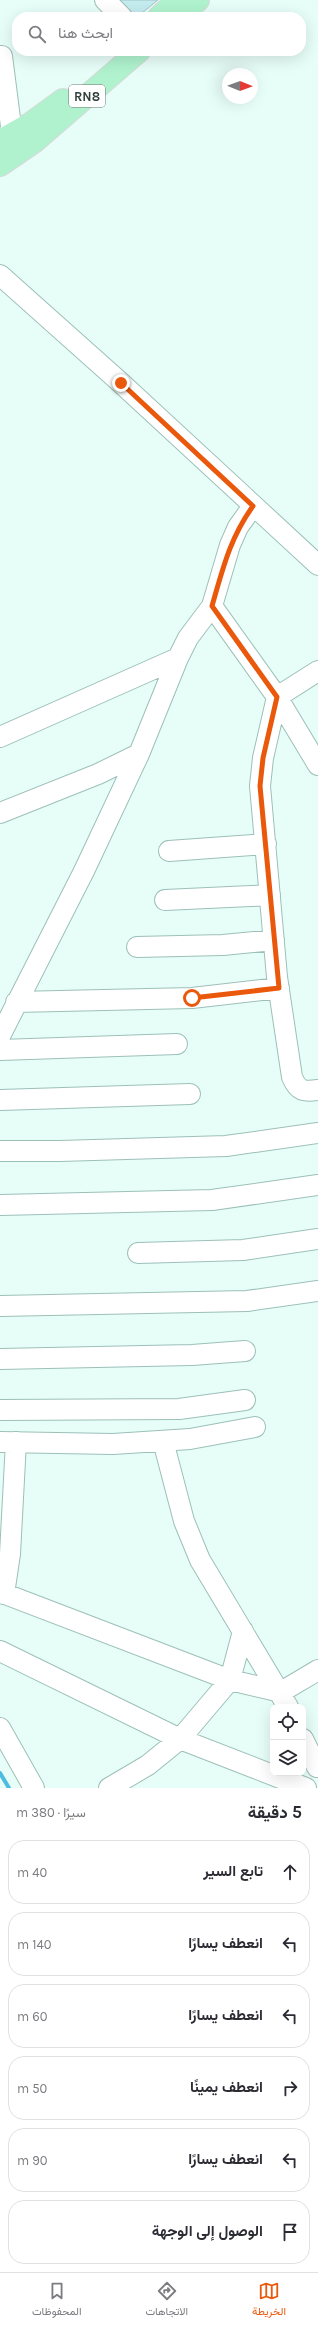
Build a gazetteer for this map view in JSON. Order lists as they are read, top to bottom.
{
  "streets": {
    "main road": ["RN8"]
  },
  "north": "right",
  "page": {
    "search": "ابحث هنا",
    "heading": ["5 دقيقة", "سيرًا · 380 m"],
    "list": [
      ["تابع السير", "40 m"],
      ["انعطف يسارًا", "140 m"],
      ["انعطف يسارًا", "60 m"],
      ["انعطف يمينًا", "50 m"],
      ["انعطف يسارًا", "90 m"],
      "الوصول إلى الوجهة"
    ],
    "nav": ["الخريطة", "الاتجاهات", "المحفوظات"]
  }
}
